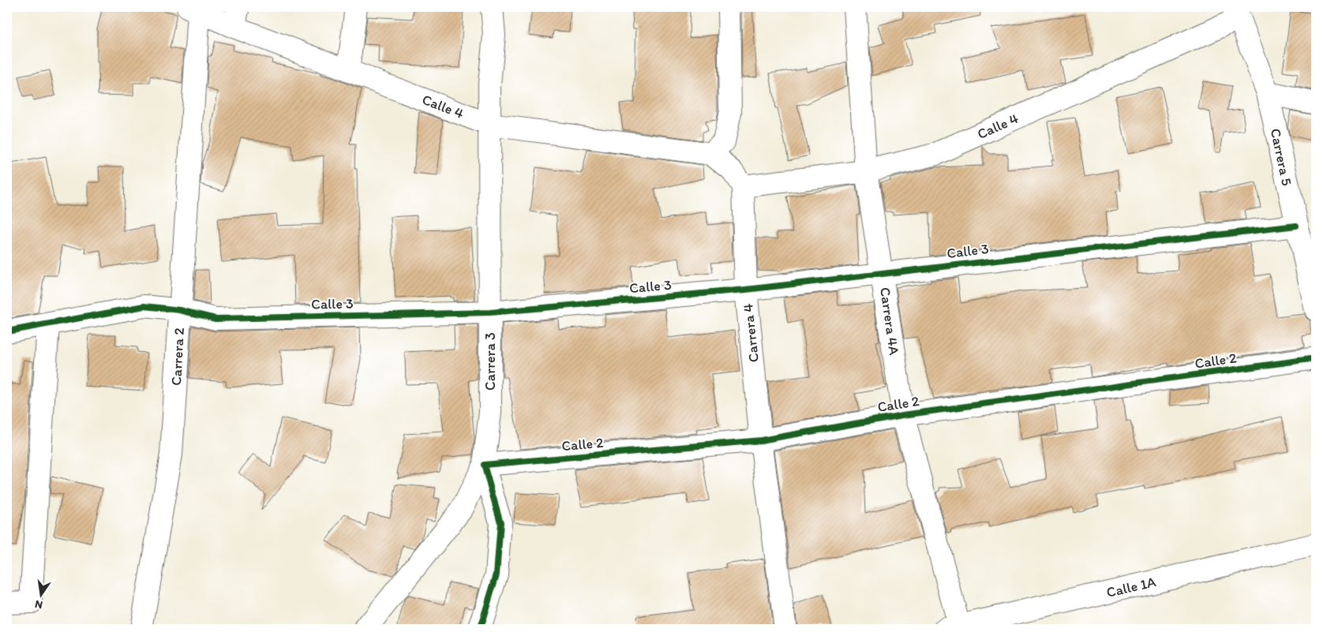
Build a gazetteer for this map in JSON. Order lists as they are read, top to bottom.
{
  "streets": {
    "street": [
      "Calle 4",
      "Carrera 5",
      "Calle 3",
      "Carrera 4A",
      "Carrera 4",
      "Carrera 2",
      "Calle 2",
      "Carrera 3",
      "Calle 1A"
    ]
  },
  "crossings": [
    ["Calle 4", "Carrera 5"],
    ["Calle 4", "Carrera 4A"],
    ["Calle 4", "Carrera 4"],
    ["Calle 4", "Carrera 2"],
    ["Calle 4", "Carrera 3"],
    ["Carrera 5", "Calle 3"],
    ["Calle 3", "Carrera 4A"],
    ["Calle 3", "Carrera 4"],
    ["Calle 3", "Carrera 2"],
    ["Calle 3", "Carrera 3"],
    ["Carrera 4A", "Calle 2"],
    ["Carrera 4A", "Calle 1A"],
    ["Carrera 4", "Calle 2"],
    ["Calle 2", "Carrera 3"]
  ],
  "north": "bottom"
}
